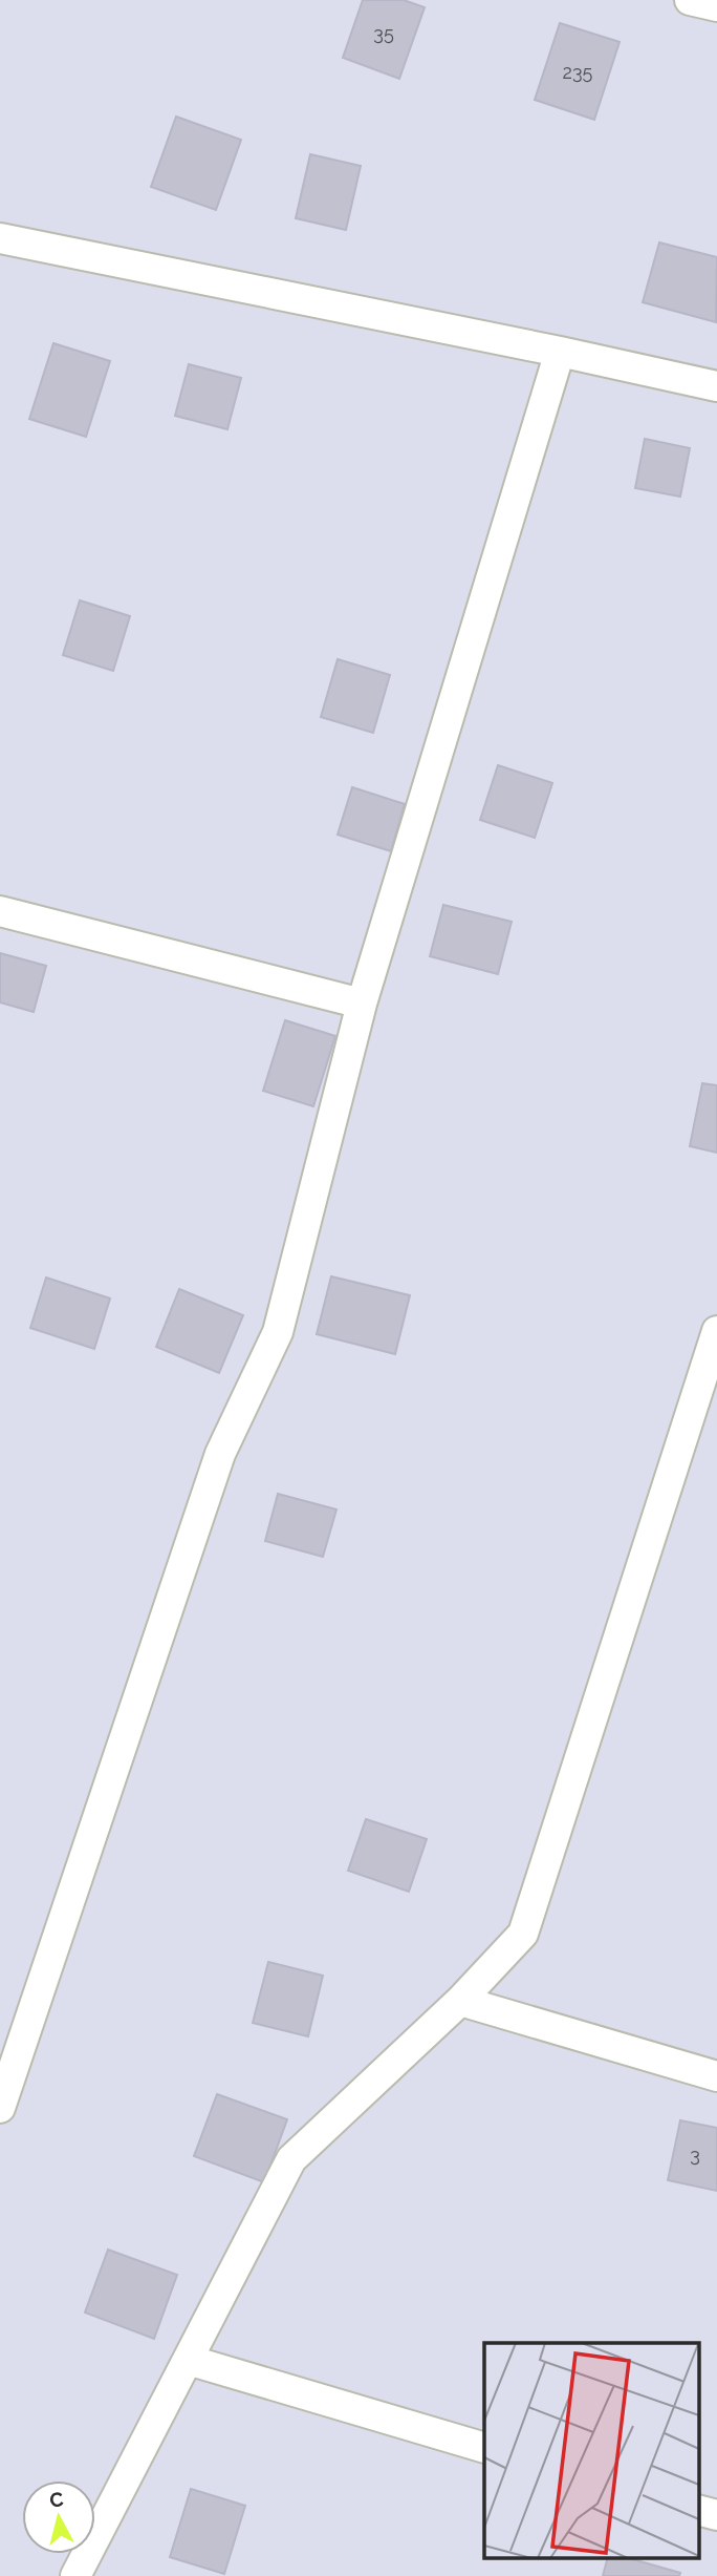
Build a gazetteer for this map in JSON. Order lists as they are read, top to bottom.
{
  "house_numbers": ["35", "235", "3"],
  "north": "top"
}
